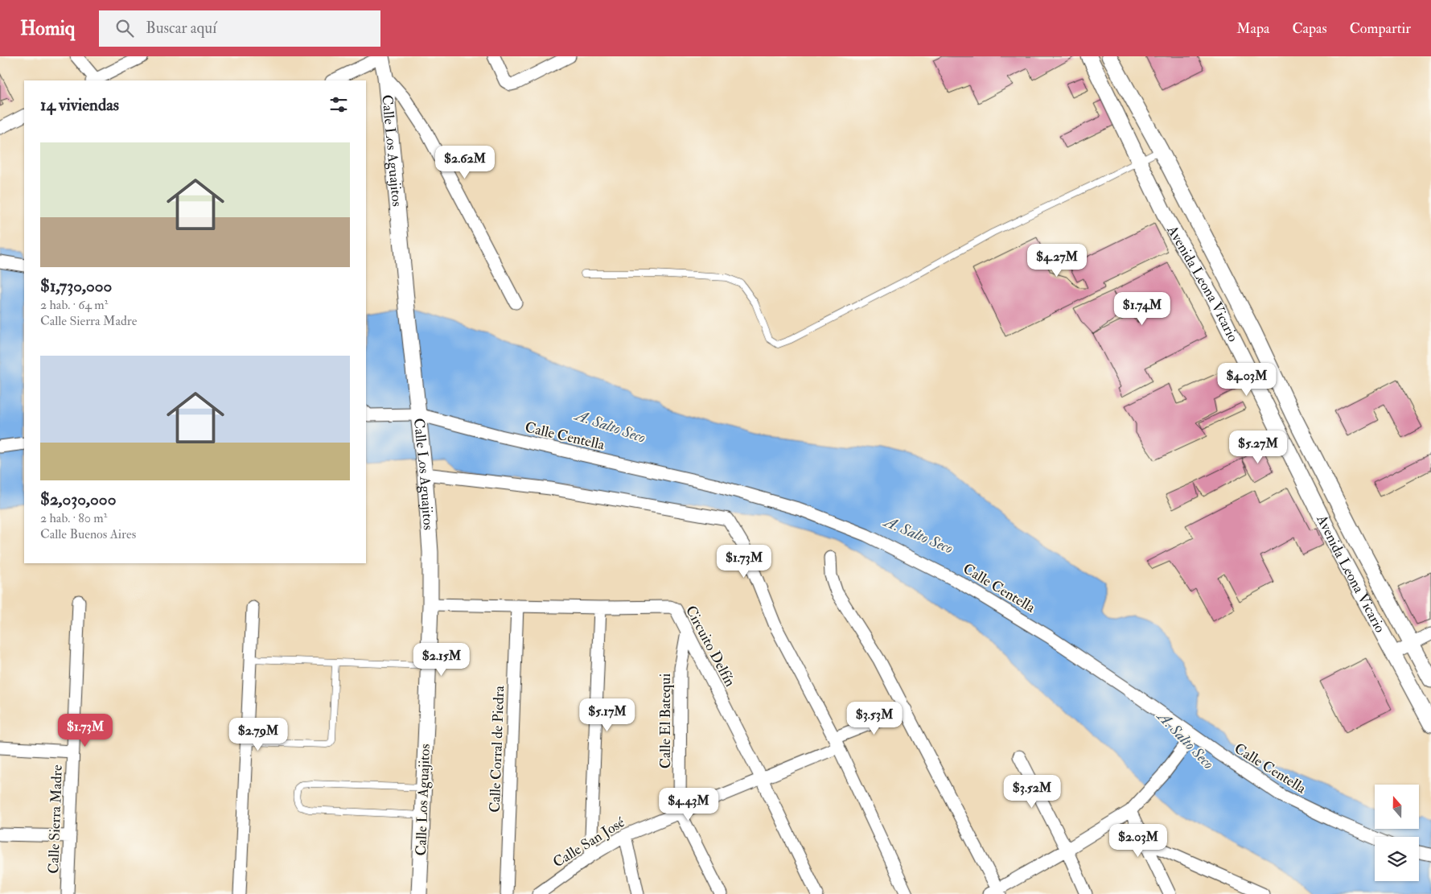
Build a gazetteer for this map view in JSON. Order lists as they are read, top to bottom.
{
  "streets": {
    "street": [
      "Calle Los Aguajitos",
      "Avenida Leona Vicario",
      "Calle Centella",
      "Circuito Delfín",
      "Calle El Batequi",
      "Calle Corral de Piedra",
      "Calle Sierra Madre",
      "Calle San José"
    ]
  },
  "crossings": [
    ["Calle Los Aguajitos", "Calle Centella"],
    ["Calle Los Aguajitos", "Circuito Delfín"],
    ["Circuito Delfín", "Calle El Batequi"],
    ["Circuito Delfín", "Calle Corral de Piedra"],
    ["Circuito Delfín", "Calle San José"],
    ["Calle El Batequi", "Calle San José"]
  ],
  "water": ["A. Salto Seco"],
  "north": "top",
  "page": {
    "header": "Homiq",
    "search": "Buscar aquí",
    "nav": ["Mapa", "Capas", "Compartir"],
    "heading": "14 viviendas",
    "list": [
      {
        "name": "$1,730,000",
        "note": "2 hab. · 64 m² · Calle Sierra Madre"
      },
      {
        "name": "$2,030,000",
        "note": "2 hab. · 80 m² · Calle Buenos Aires"
      }
    ],
    "price": [
      "$2.62M",
      "$4.27M",
      "$1.74M",
      "$4.03M",
      "$5.27M",
      "$1.73M",
      "$2.15M",
      "$5.17M",
      "$3.53M",
      "$1.73M",
      "$2.79M",
      "$3.52M",
      "$4.43M",
      "$2.03M"
    ]
  }
}
